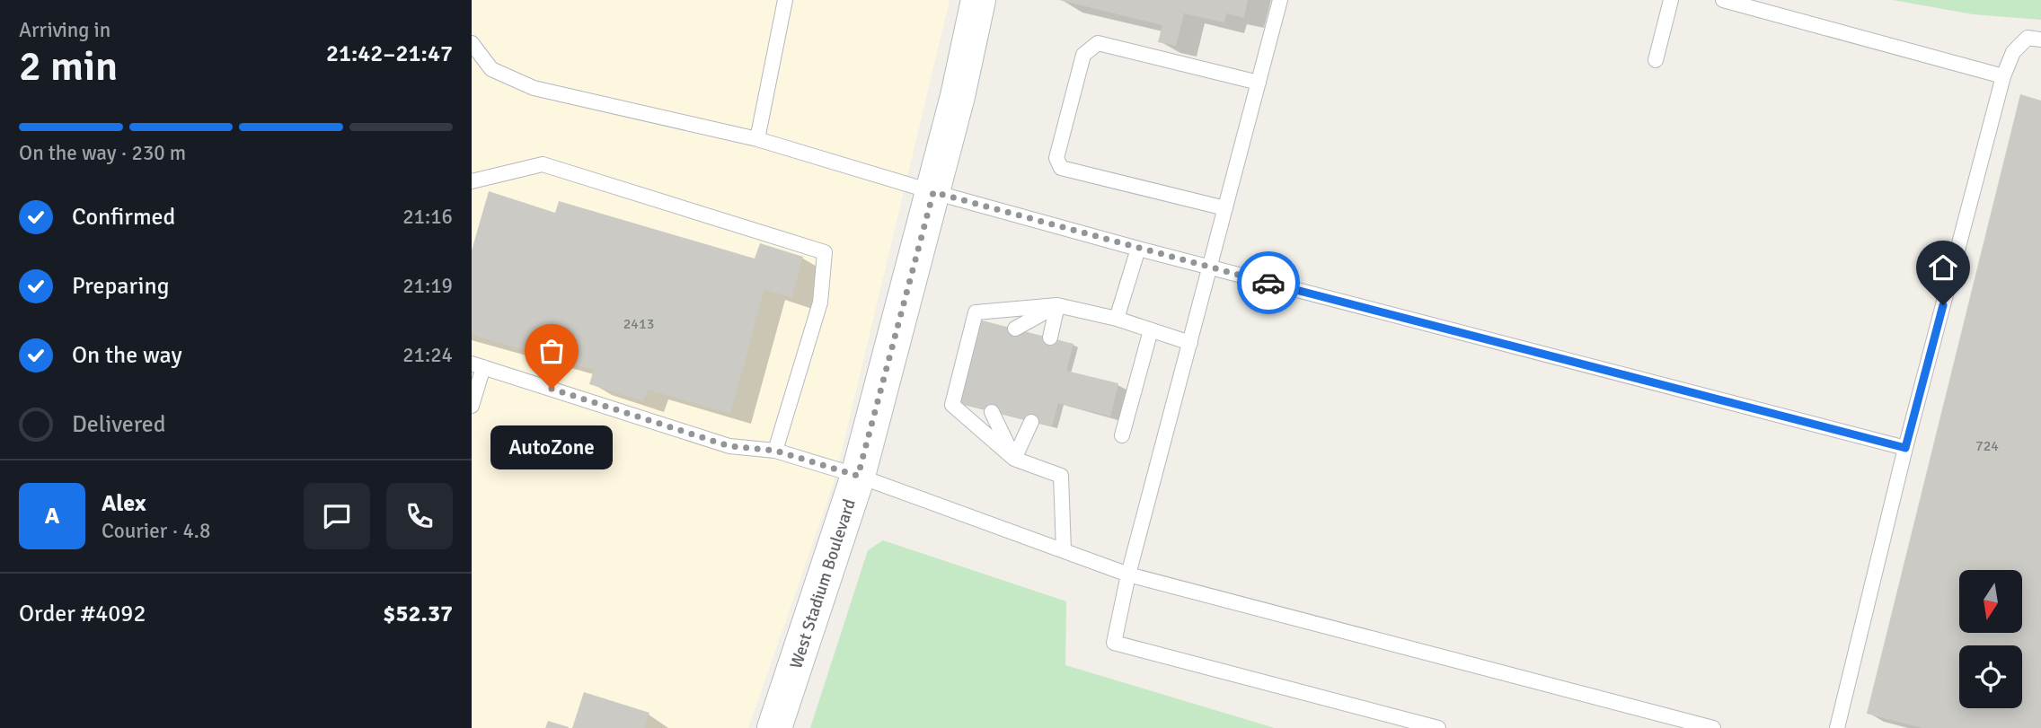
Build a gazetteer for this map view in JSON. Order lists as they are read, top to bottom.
{
  "streets": {
    "main road": ["West Stadium Boulevard"]
  },
  "places": ["AutoZone"],
  "house_numbers": ["2413", "724"],
  "north": "bottom",
  "page": {
    "heading": ["2 min", "Arriving in", "21:42–21:47"],
    "panel": [
      "Alex",
      "Courier · 4.8",
      "Order #4092",
      "$52.37"
    ],
    "bar": "On the way · 230 m",
    "list": [
      ["Confirmed", "21:16"],
      ["Preparing", "21:19"],
      ["On the way", "21:24"],
      "Delivered"
    ],
    "bubble": "AutoZone",
    "round": "A"
  }
}
